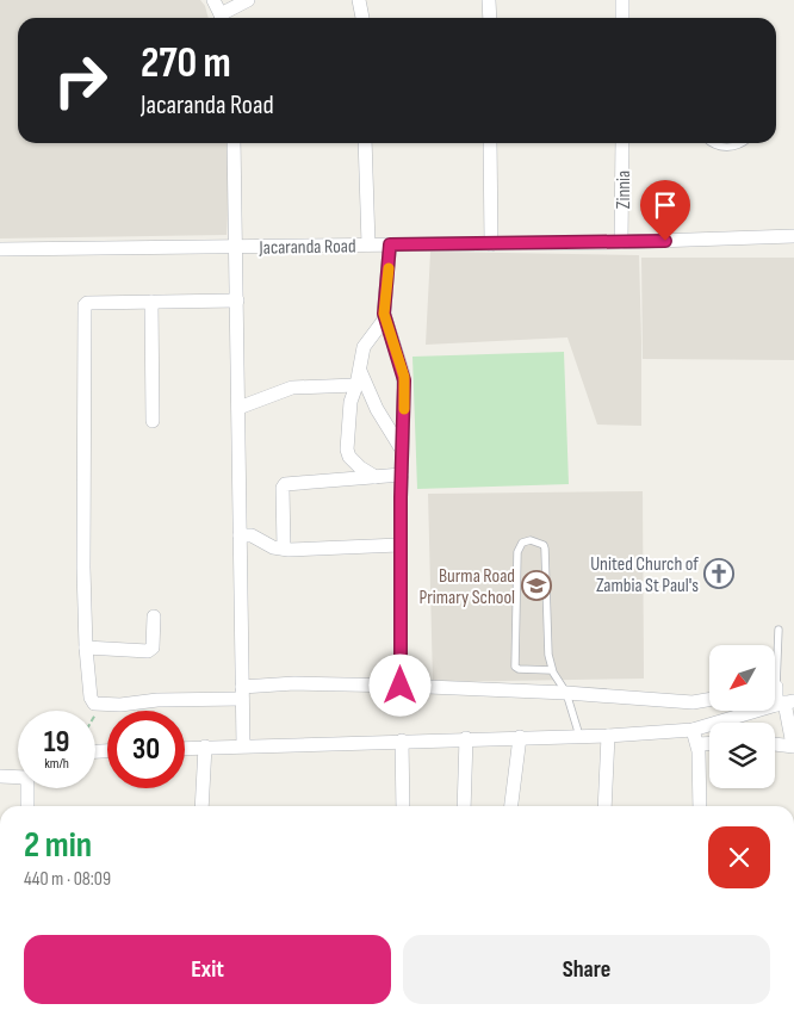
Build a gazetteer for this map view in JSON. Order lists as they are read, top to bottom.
{
  "streets": {
    "street": ["Zinnia", "Jacaranda Road"]
  },
  "crossings": [
    ["Zinnia", "Jacaranda Road"]
  ],
  "places": {
    "church": ["United Church of Zambia St Paul's"],
    "school or university": ["Burma Road Primary School"]
  },
  "north": "bottom left",
  "page": {
    "turn": ["270 m", "Jacaranda Road"],
    "speed": "19 km/h",
    "limit": "30",
    "heading": ["2 min", "440 m · 08:09"],
    "buttons": ["Exit", "Share"]
  }
}
